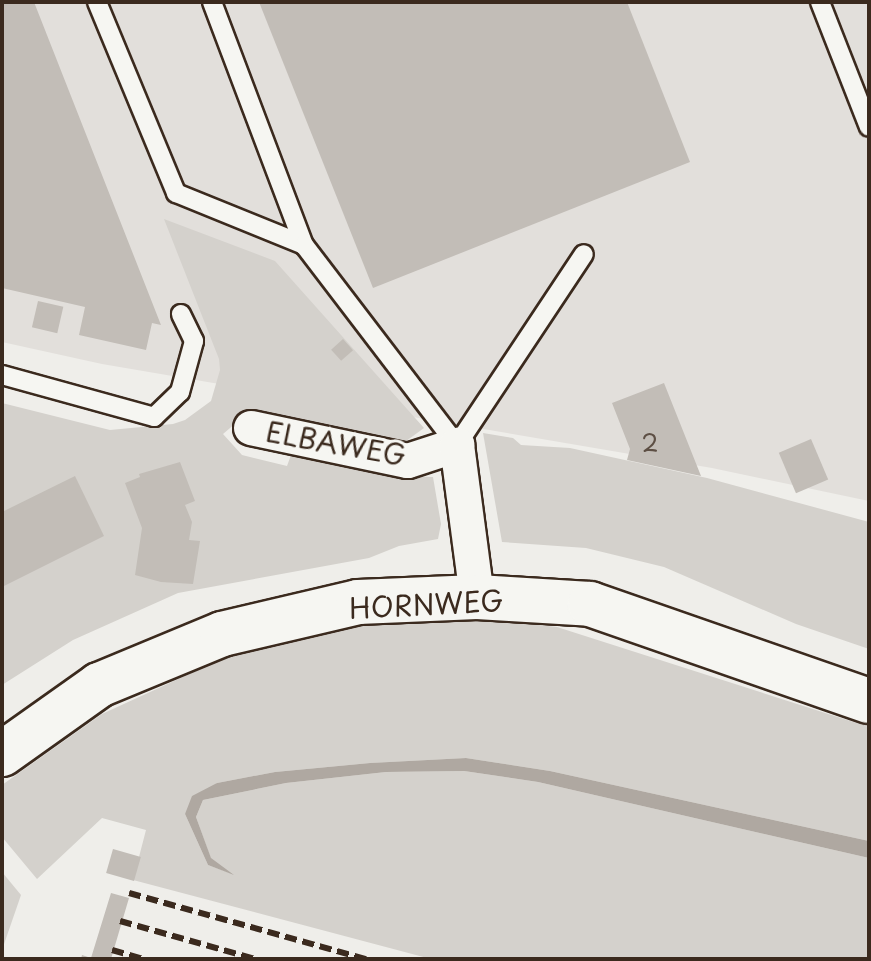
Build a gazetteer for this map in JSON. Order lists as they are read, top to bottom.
{
  "streets": {
    "street": ["ELBAWEG", "HORNWEG"]
  },
  "house_numbers": ["2"]
}
